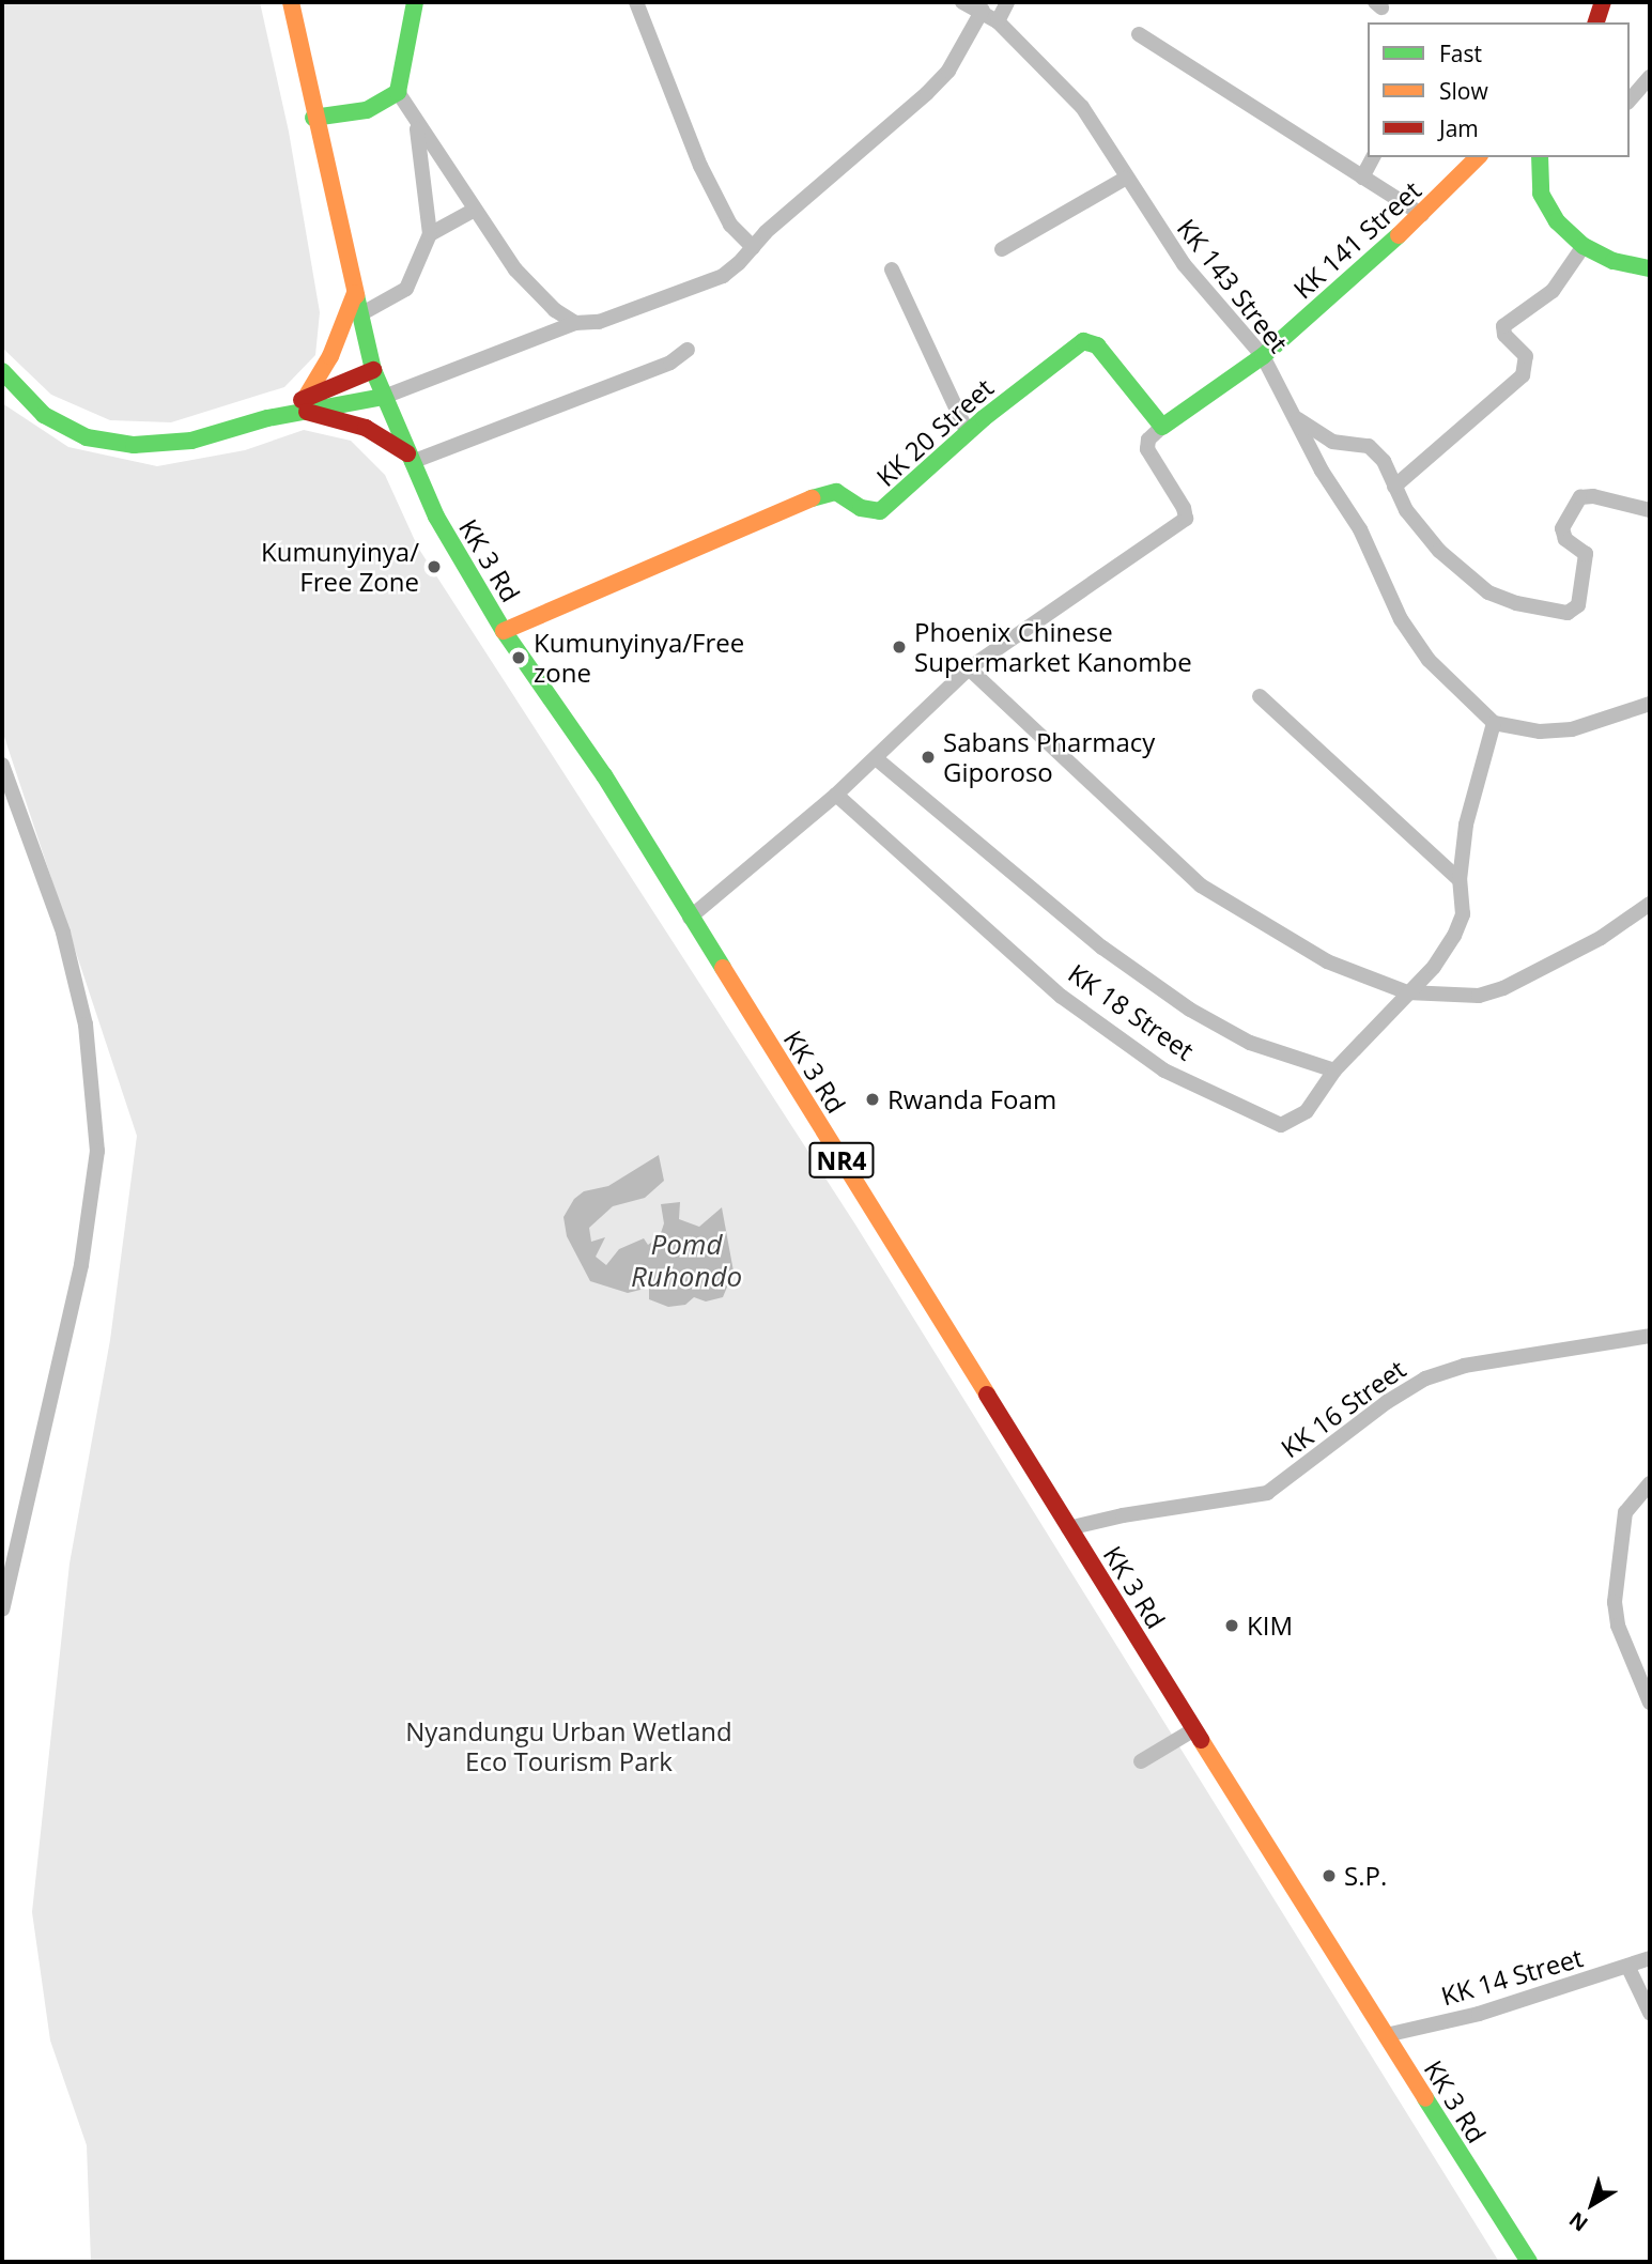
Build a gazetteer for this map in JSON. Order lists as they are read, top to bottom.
{
  "streets": {
    "main road": [
      "KK 141 Street",
      "KK 20 Street",
      "KK 3 Rd",
      "NR4"
    ],
    "street": [
      "KK 143 Street",
      "KK 18 Street",
      "KK 16 Street",
      "KK 14 Street"
    ]
  },
  "crossings": [
    ["KK 141 Street", "KK 143 Street"],
    ["KK 143 Street", "KK 18 Street"],
    ["KK 20 Street", "KK 3 Rd"],
    ["KK 3 Rd", "KK 16 Street"],
    ["KK 3 Rd", "KK 14 Street"]
  ],
  "water": ["Pomd Ruhondo"],
  "parks": ["Nyandungu Urban Wetland Eco Tourism Park"],
  "places": [
    "Kumunyinya/ Free Zone",
    "Phoenix Chinese Supermarket Kanombe",
    "Kumunyinya/Free zone",
    "Sabans Pharmacy Giporoso",
    "Rwanda Foam",
    "KIM",
    "S.P."
  ],
  "legend": ["Fast", "Slow", "Jam"],
  "north": "bottom left"
}
